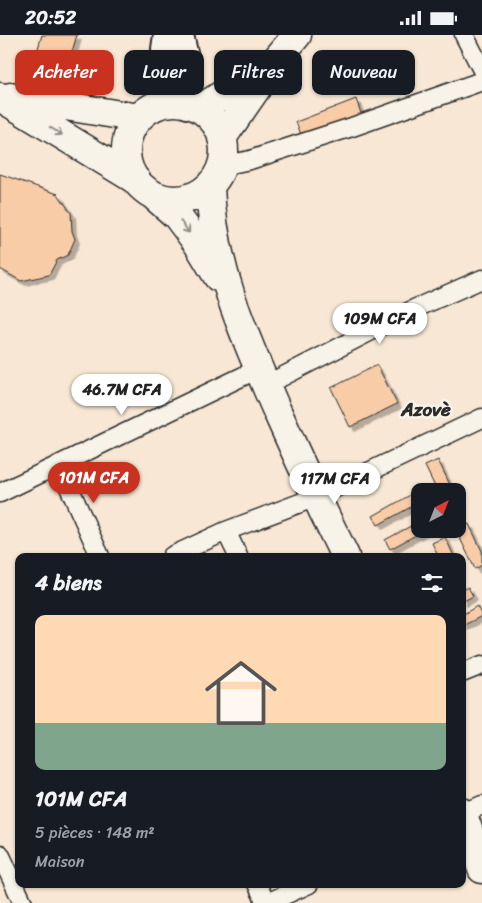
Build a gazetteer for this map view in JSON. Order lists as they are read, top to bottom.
{
  "districts": ["Azovè"],
  "north": "top right",
  "page": {
    "status": "20:52",
    "chip": [
      "Acheter",
      "Louer",
      "Filtres",
      "Nouveau"
    ],
    "price": [
      "109M CFA",
      "46.7M CFA",
      "101M CFA",
      "117M CFA"
    ],
    "heading": "4 biens",
    "list": [
      {
        "name": "101M CFA",
        "note": "5 pièces · 148 m² · Maison"
      }
    ]
  }
}
